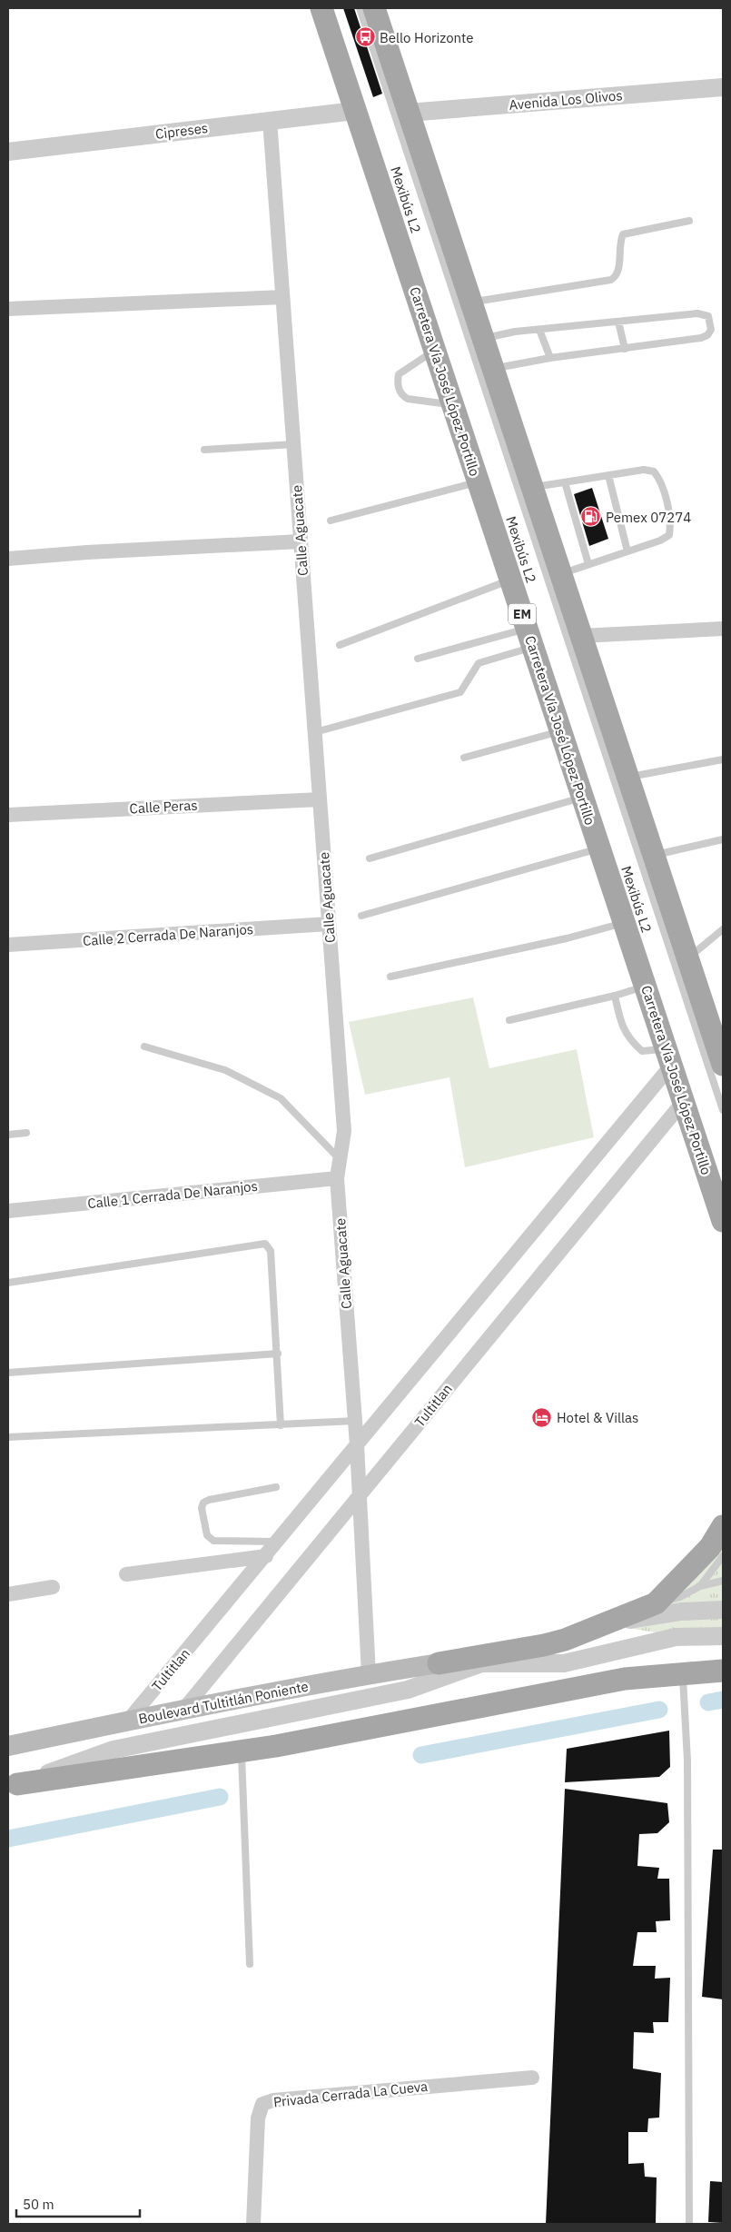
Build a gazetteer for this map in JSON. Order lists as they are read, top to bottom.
{
  "streets": {
    "main road": ["Carretera Vía José López Portillo", "EM", "Boulevard Tultitlán Poniente"],
    "street": [
      "Avenida Los Olivos",
      "Cipreses",
      "Calle Aguacate",
      "Calle Peras",
      "Calle 2 Cerrada De Naranjos",
      "Calle 1 Cerrada De Naranjos",
      "Tultitlan",
      "Privada Cerrada La Cueva"
    ],
    "lane": ["Mexibús L2"]
  },
  "crossings": [
    ["Cipreses", "Carretera Vía José López Portillo"],
    ["Cipreses", "Calle Aguacate"],
    ["Carretera Vía José López Portillo", "Tultitlan"],
    ["Calle Aguacate", "Calle Peras"],
    ["Calle Aguacate", "Calle 2 Cerrada De Naranjos"],
    ["Calle Aguacate", "Calle 1 Cerrada De Naranjos"],
    ["Calle Aguacate", "Tultitlan"],
    ["Calle Aguacate", "Boulevard Tultitlán Poniente"],
    ["Tultitlan", "Boulevard Tultitlán Poniente"]
  ],
  "places": {
    "bus stop": ["Bello Horizonte"],
    "fuel station": ["Pemex 07274"],
    "hotel": ["Hotel & Villas"]
  },
  "scale_bar": "50 m"
}
